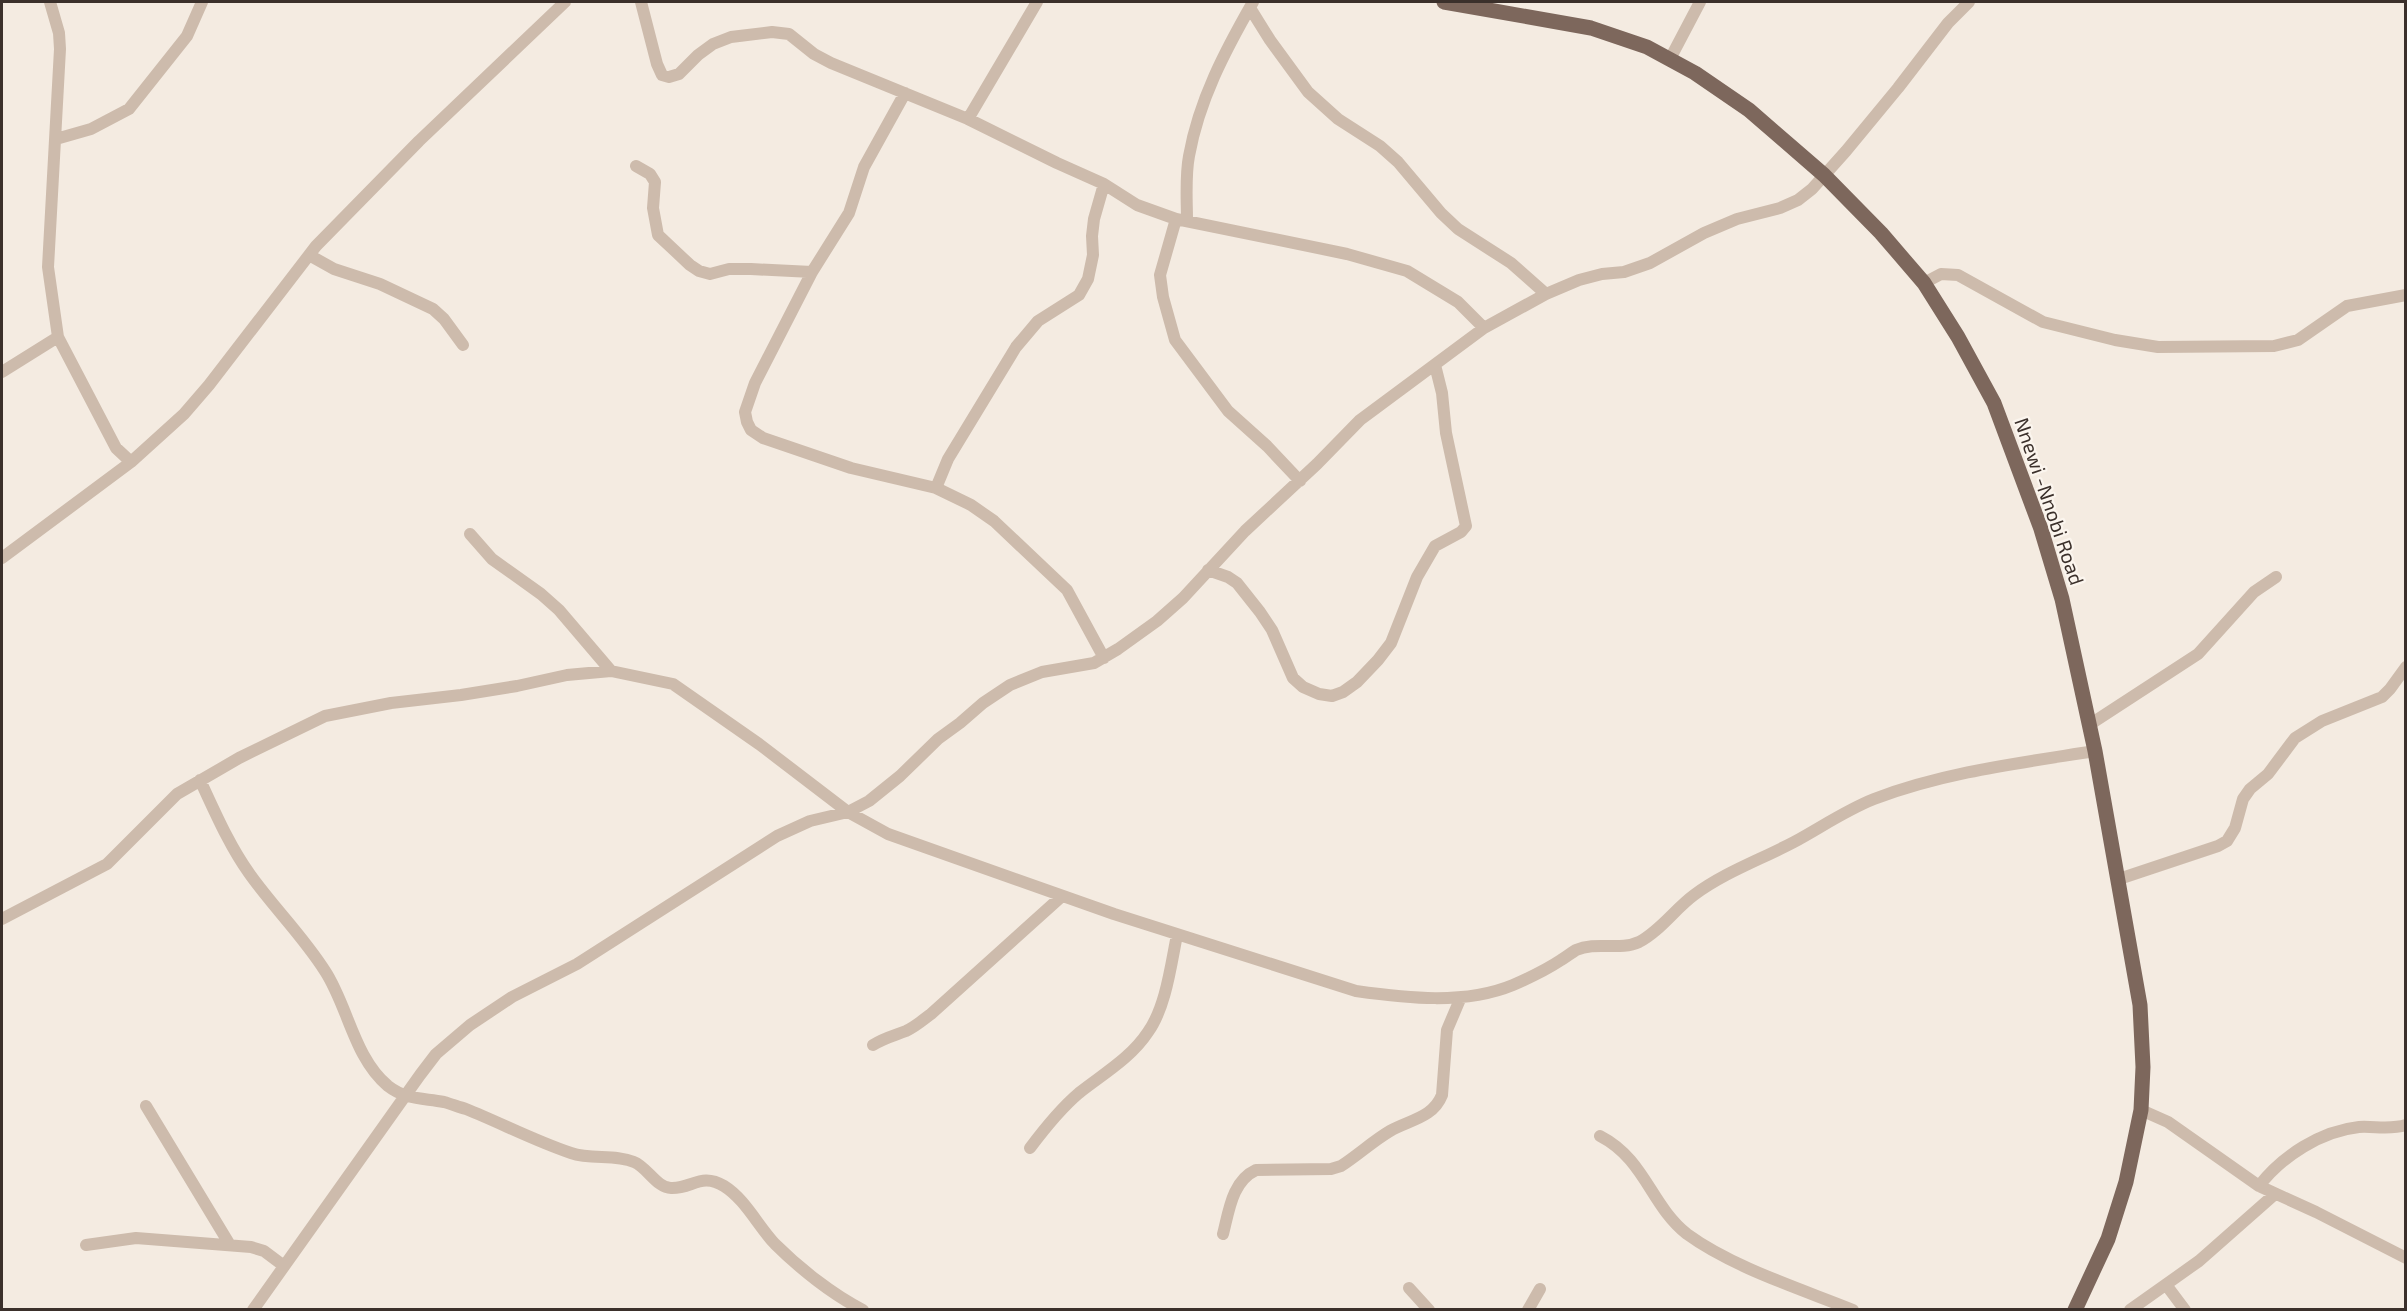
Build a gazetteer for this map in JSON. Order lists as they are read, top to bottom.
{
  "streets": {
    "main road": ["Nnewi -Nnobi Road"]
  }
}
